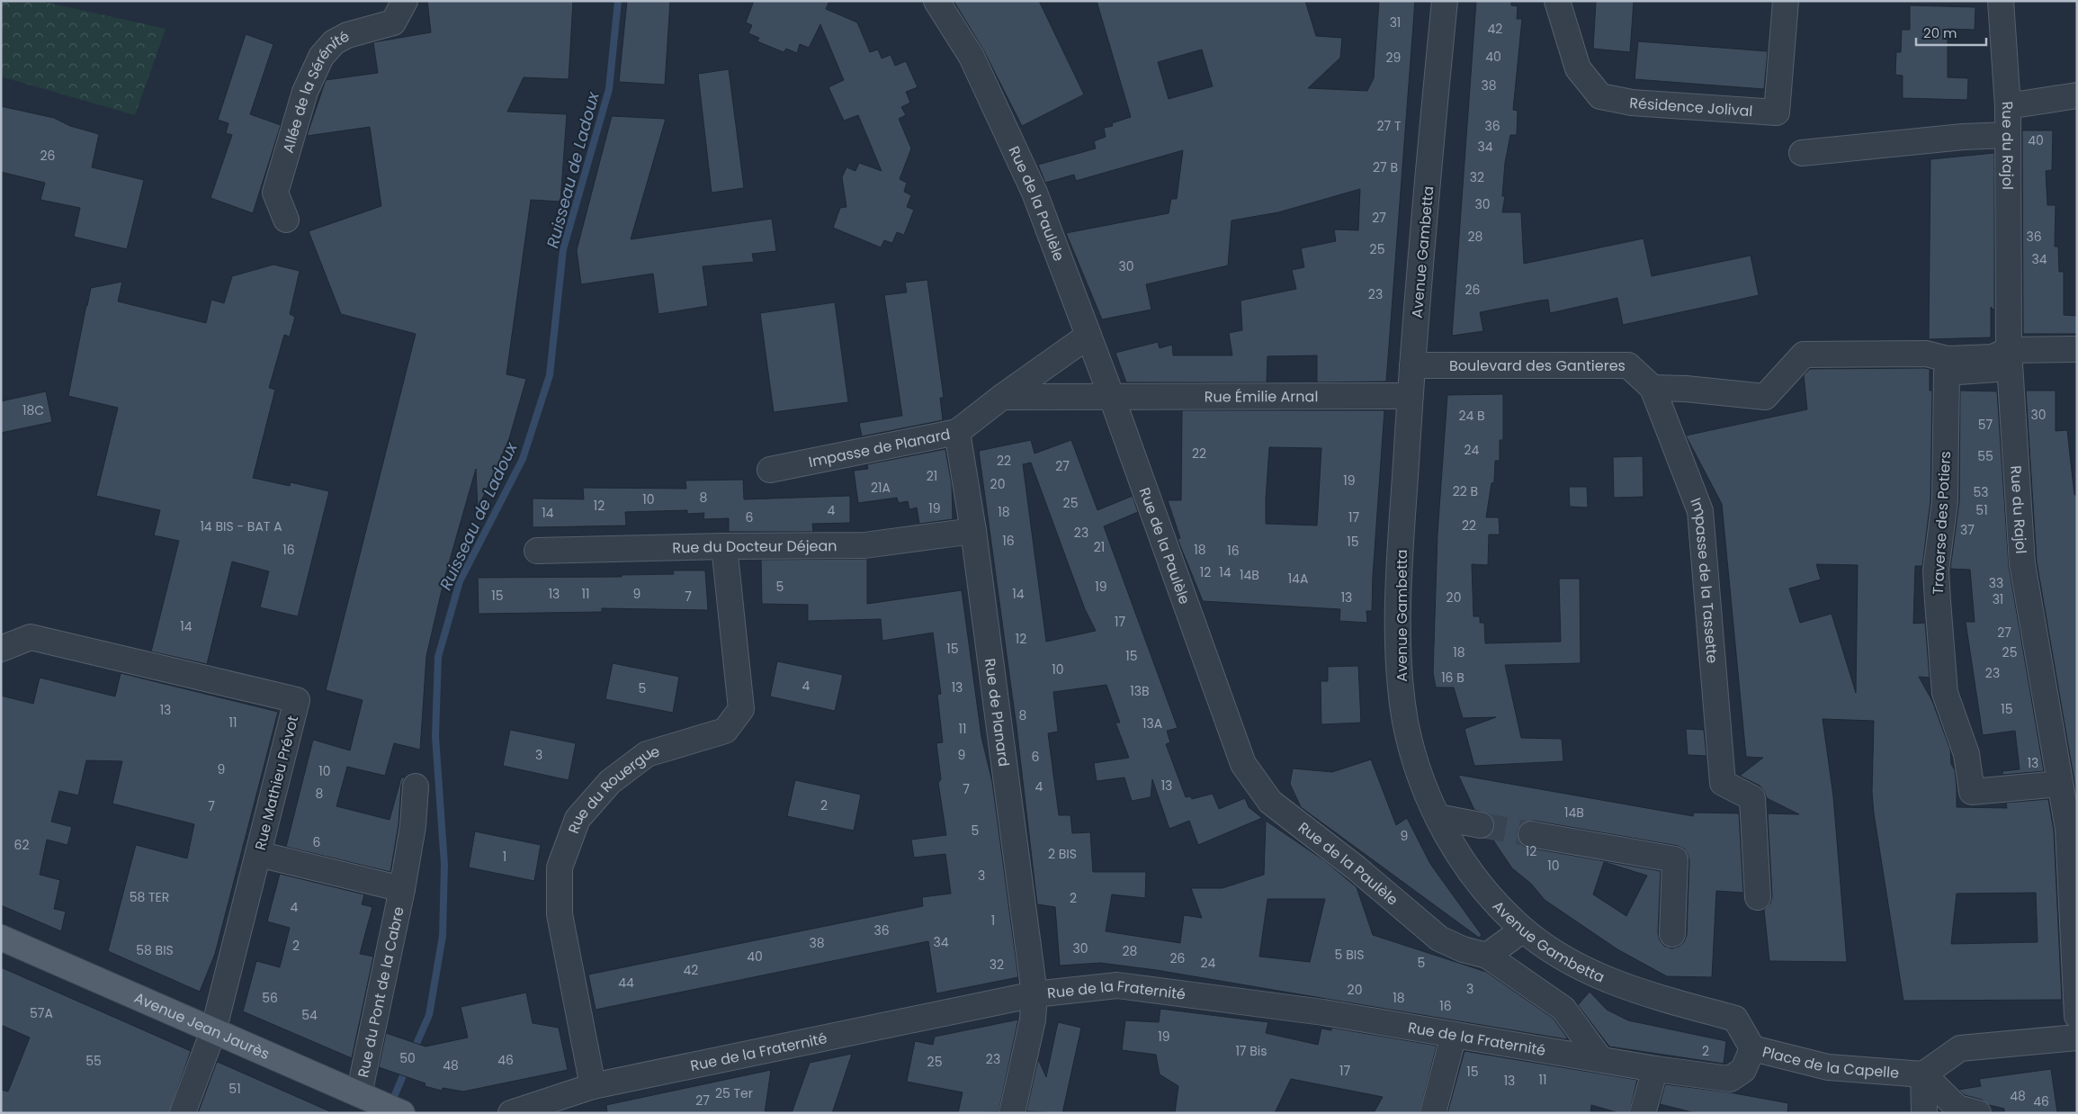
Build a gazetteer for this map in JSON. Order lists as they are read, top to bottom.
{
  "streets": {
    "main road": ["Avenue Jean Jaurès"],
    "street": [
      "Allée de la Sérénité",
      "Résidence Jolival",
      "Rue du Rajol",
      "Rue de la Paulèle",
      "Avenue Gambetta",
      "Boulevard des Gantieres",
      "Rue Émilie Arnal",
      "Impasse de Planard",
      "Traverse des Potiers",
      "Rue du Docteur Déjean",
      "Impasse de la Tassette",
      "Rue de Planard",
      "Rue Mathieu Prévot",
      "Rue du Rouergue",
      "Rue du Pont de la Cabre",
      "Rue de la Fraternité",
      "Place de la Capelle"
    ]
  },
  "crossings": [
    ["Rue du Rajol", "Traverse des Potiers"],
    ["Rue de la Paulèle", "Rue Émilie Arnal"],
    ["Rue de la Paulèle", "Impasse de Planard"],
    ["Avenue Gambetta", "Boulevard des Gantieres"],
    ["Avenue Gambetta", "Rue Émilie Arnal"],
    ["Avenue Gambetta", "Place de la Capelle"],
    ["Boulevard des Gantieres", "Impasse de la Tassette"],
    ["Impasse de Planard", "Rue de Planard"],
    ["Rue du Docteur Déjean", "Rue de Planard"],
    ["Rue du Docteur Déjean", "Rue du Rouergue"],
    ["Rue de Planard", "Rue de la Fraternité"],
    ["Rue Mathieu Prévot", "Rue du Pont de la Cabre"],
    ["Rue Mathieu Prévot", "Avenue Jean Jaurès"],
    ["Rue du Rouergue", "Rue de la Fraternité"],
    ["Rue du Pont de la Cabre", "Avenue Jean Jaurès"],
    ["Rue de la Fraternité", "Place de la Capelle"]
  ],
  "water": ["Ruisseau de Ladoux"],
  "house_numbers": [
    "31",
    "42",
    "40",
    "29",
    "38",
    "27 T",
    "36",
    "40",
    "34",
    "26",
    "27 B",
    "32",
    "30",
    "27",
    "28",
    "36",
    "25",
    "34",
    "30",
    "26",
    "23",
    "18C",
    "30",
    "24 B",
    "57",
    "24",
    "22",
    "55",
    "22",
    "27",
    "21",
    "19",
    "20",
    "21A",
    "22 B",
    "53",
    "8",
    "10",
    "25",
    "12",
    "19",
    "4",
    "51",
    "18",
    "14",
    "6",
    "17",
    "22",
    "14 BIS - BAT A",
    "37",
    "23",
    "16",
    "15",
    "21",
    "16",
    "18",
    "16",
    "12",
    "14",
    "14B",
    "14A",
    "33",
    "5",
    "19",
    "13",
    "11",
    "9",
    "14",
    "15",
    "7",
    "13",
    "20",
    "31",
    "17",
    "14",
    "27",
    "12",
    "15",
    "18",
    "25",
    "15",
    "10",
    "23",
    "16 B",
    "4",
    "13",
    "5",
    "13B",
    "15",
    "13",
    "8",
    "11",
    "13A",
    "11",
    "3",
    "9",
    "6",
    "13",
    "9",
    "10",
    "13",
    "4",
    "7",
    "8",
    "2",
    "7",
    "14B",
    "5",
    "9",
    "6",
    "62",
    "12",
    "2 BIS",
    "1",
    "10",
    "3",
    "58 TER",
    "2",
    "4",
    "1",
    "36",
    "34",
    "38",
    "2",
    "30",
    "58 BIS",
    "28",
    "5 BIS",
    "40",
    "26",
    "24",
    "5",
    "32",
    "42",
    "44",
    "3",
    "20",
    "56",
    "18",
    "16",
    "57A",
    "54",
    "19",
    "17 Bis",
    "2",
    "50",
    "23",
    "46",
    "55",
    "25",
    "48",
    "17",
    "15",
    "11",
    "13",
    "51",
    "25 Ter",
    "48",
    "27",
    "46"
  ],
  "scale_bar": "20 m"
}
